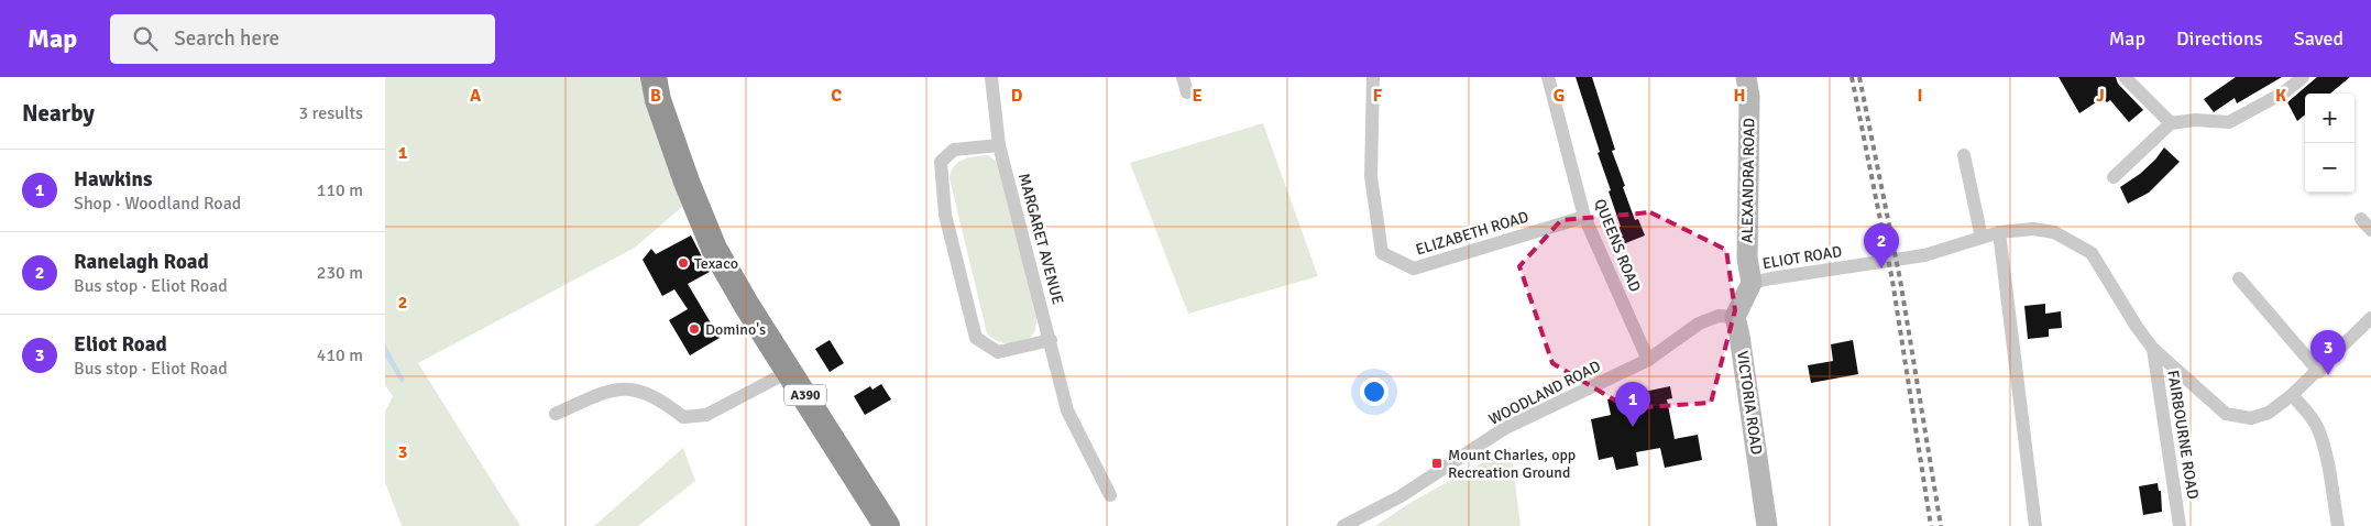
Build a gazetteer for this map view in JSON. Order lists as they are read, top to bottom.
{
  "streets": {
    "highway": ["A390"],
    "street": [
      "ALEXANDRA ROAD",
      "ELIZABETH ROAD",
      "MARGARET AVENUE",
      "QUEENS ROAD",
      "ELIOT ROAD",
      "WOODLAND ROAD",
      "VICTORIA ROAD",
      "FAIRBOURNE ROAD"
    ]
  },
  "crossings": [
    ["ALEXANDRA ROAD", "ELIOT ROAD"],
    ["ELIZABETH ROAD", "QUEENS ROAD"],
    ["QUEENS ROAD", "WOODLAND ROAD"],
    ["ELIOT ROAD", "FAIRBOURNE ROAD"],
    ["WOODLAND ROAD", "VICTORIA ROAD"]
  ],
  "places": {
    "other": ["Texaco", "Domino's"],
    "transit": ["Mount Charles, opp Recreation Ground"]
  },
  "page": {
    "header": "Map",
    "search": "Search here",
    "nav": ["Map", "Directions", "Saved"],
    "heading": ["Nearby", "3 results"],
    "map_buttons": ["+", "−"],
    "list": [
      {
        "mark": "1",
        "name": "Hawkins",
        "note": "Shop · Woodland Road",
        "value": "110 m"
      },
      {
        "mark": "2",
        "name": "Ranelagh Road",
        "note": "Bus stop · Eliot Road",
        "value": "230 m"
      },
      {
        "mark": "3",
        "name": "Eliot Road",
        "note": "Bus stop · Eliot Road",
        "value": "410 m"
      }
    ],
    "pins": ["2", "3", "1"]
  },
  "grid": {
    "columns": [
      "A",
      "B",
      "C",
      "D",
      "E",
      "F",
      "G",
      "H",
      "I",
      "J",
      "K"
    ],
    "rows": ["1", "2", "3"]
  }
}
